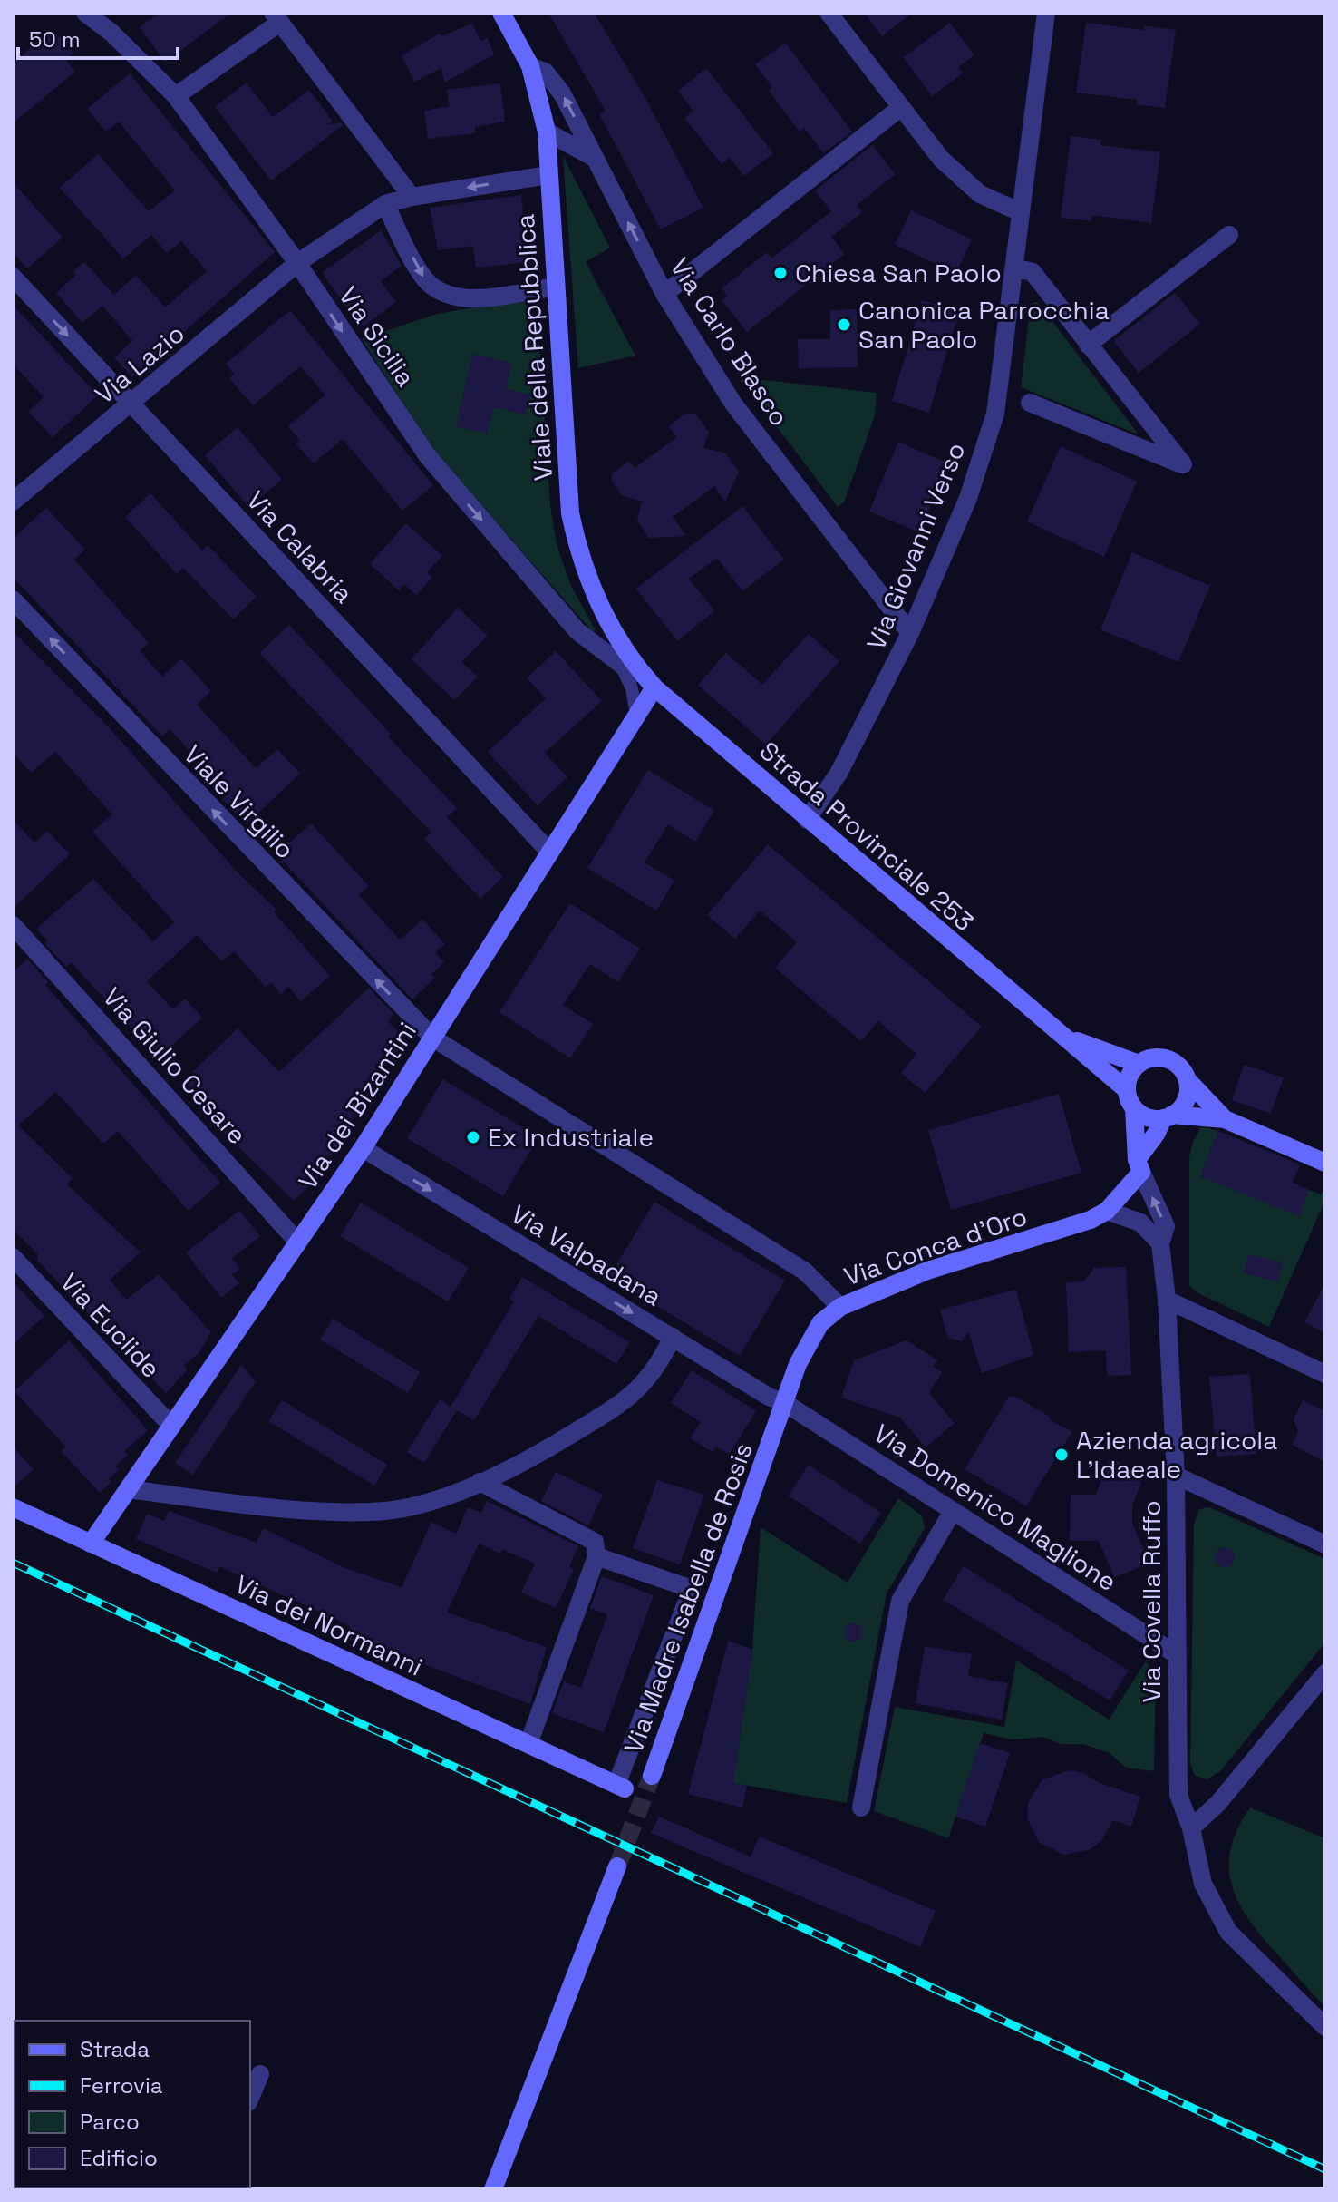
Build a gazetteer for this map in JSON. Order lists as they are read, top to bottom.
{
  "streets": {
    "street": [
      "Via Sicilia",
      "Via Carlo Blasco",
      "Viale della Repubblica",
      "Via Lazio",
      "Via Giovanni Verso",
      "Via Calabria",
      "Viale Virgilio",
      "Strada Provinciale 253",
      "Via Giulio Cesare",
      "Via dei Bizantini",
      "Via Conca d'Oro",
      "Via Valpadana",
      "Via Euclide",
      "Via Domenico Maglione",
      "Via Madre Isabella de Rosis",
      "Via Covella Ruffo",
      "Via dei Normanni"
    ]
  },
  "crossings": [
    ["Via Sicilia", "Viale della Repubblica"],
    ["Via Sicilia", "Via Lazio"],
    ["Via Sicilia", "Strada Provinciale 253"],
    ["Via Carlo Blasco", "Viale della Repubblica"],
    ["Via Carlo Blasco", "Via Giovanni Verso"],
    ["Viale della Repubblica", "Via Lazio"],
    ["Viale della Repubblica", "Strada Provinciale 253"],
    ["Via Lazio", "Via Calabria"],
    ["Via Giovanni Verso", "Strada Provinciale 253"],
    ["Via Calabria", "Via dei Bizantini"],
    ["Viale Virgilio", "Via dei Bizantini"],
    ["Viale Virgilio", "Via Conca d'Oro"],
    ["Strada Provinciale 253", "Via dei Bizantini"],
    ["Strada Provinciale 253", "Via Covella Ruffo"],
    ["Via Giulio Cesare", "Via dei Bizantini"],
    ["Via dei Bizantini", "Via Valpadana"],
    ["Via dei Bizantini", "Via Euclide"],
    ["Via dei Bizantini", "Via dei Normanni"],
    ["Via Conca d'Oro", "Via Valpadana"],
    ["Via Conca d'Oro", "Via Domenico Maglione"],
    ["Via Conca d'Oro", "Via Madre Isabella de Rosis"],
    ["Via Valpadana", "Via Domenico Maglione"],
    ["Via Domenico Maglione", "Via Covella Ruffo"]
  ],
  "one_way": [
    "Via Sicilia",
    "Via Carlo Blasco",
    "Viale Virgilio",
    "Via Valpadana"
  ],
  "places": [
    "Chiesa San Paolo",
    "Canonica Parrocchia San Paolo",
    "Ex Industriale",
    "Azienda agricola L'Idaeale"
  ],
  "legend": [
    "Strada",
    "Ferrovia",
    "Parco",
    "Edificio"
  ],
  "scale_bar": "50 m"
}
